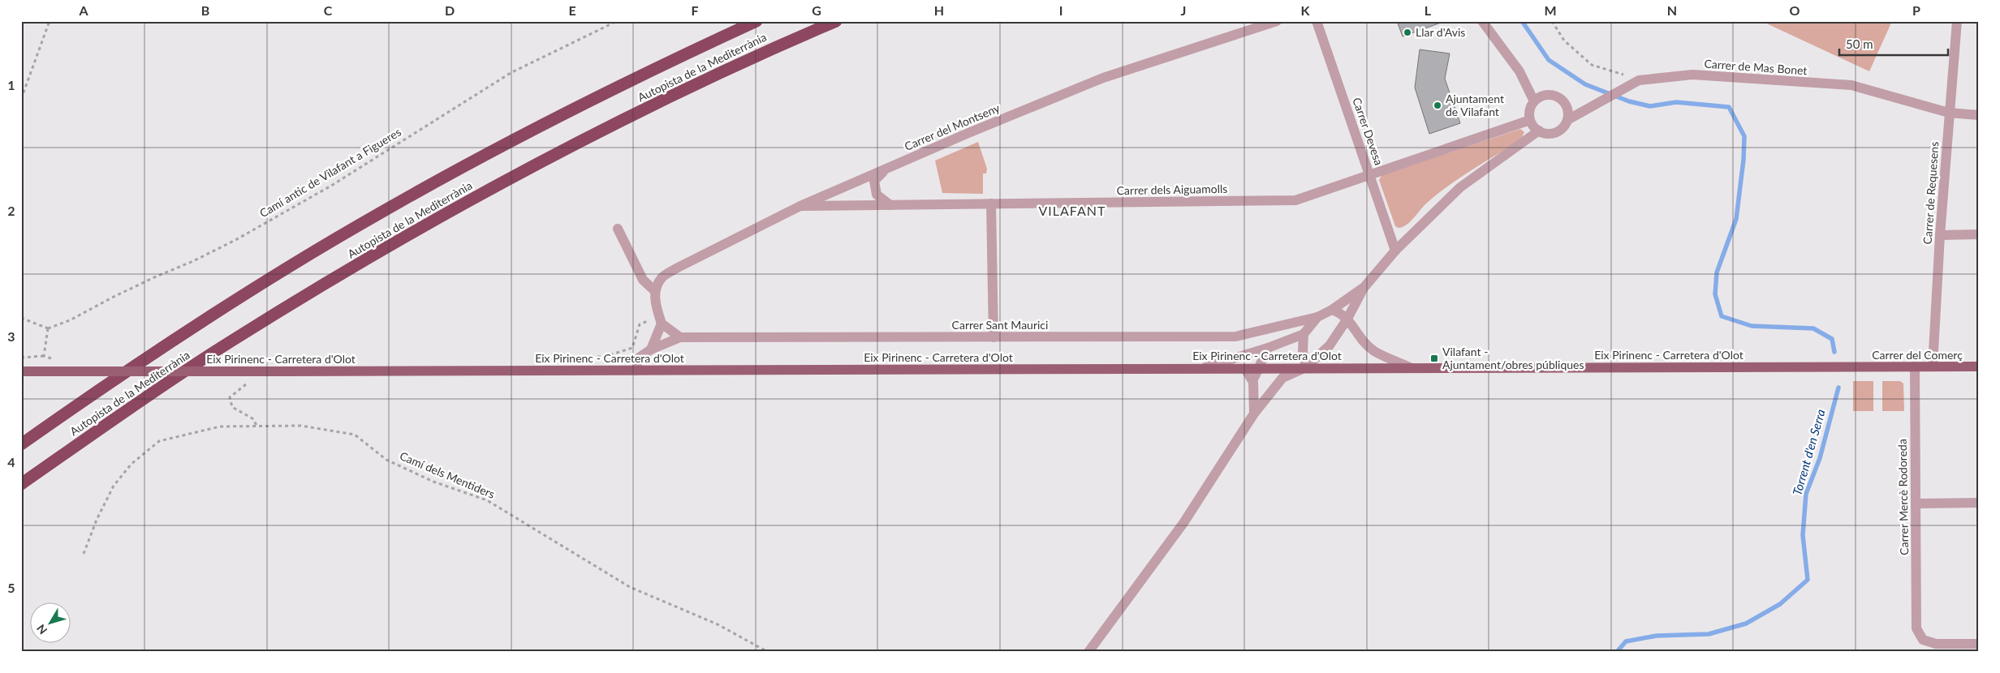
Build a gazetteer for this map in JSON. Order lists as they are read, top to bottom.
{
  "streets": {
    "highway": ["Autopista de la Mediterrània"],
    "main road": ["Eix Pirinenc - Carretera d'Olot", "Carrer del Comerç"],
    "street": [
      "Carrer de Mas Bonet",
      "Carrer del Montseny",
      "Carrer Devesa",
      "Carrer dels Aiguamolls",
      "Carrer de Requesens",
      "Carrer Sant Maurici",
      "Carrer Mercè Rodoreda"
    ],
    "path": ["Camí antic de Vilafant a Figueres", "Camí dels Mentiders"]
  },
  "crossings": [
    ["Carrer de Mas Bonet", "Carrer dels Aiguamolls"],
    ["Carrer de Mas Bonet", "Carrer de Requesens"],
    ["Carrer del Montseny", "Carrer dels Aiguamolls"],
    ["Carrer Devesa", "Carrer dels Aiguamolls"],
    ["Carrer de Requesens", "Carrer del Comerç"],
    ["Eix Pirinenc - Carretera d'Olot", "Carrer del Comerç"],
    ["Carrer del Comerç", "Carrer Mercè Rodoreda"]
  ],
  "districts": ["VILAFANT"],
  "water": ["Torrent d'en Serra"],
  "places": {
    "other": ["Llar d'Avis", "Ajuntament de Vilafant"],
    "transit": ["Vilafant - Ajuntament/obres públiques"]
  },
  "scale_bar": "50 m",
  "north": "bottom left",
  "grid": {
    "columns": [
      "A",
      "B",
      "C",
      "D",
      "E",
      "F",
      "G",
      "H",
      "I",
      "J",
      "K",
      "L",
      "M",
      "N",
      "O",
      "P"
    ],
    "rows": [
      "1",
      "2",
      "3",
      "4",
      "5"
    ]
  }
}
